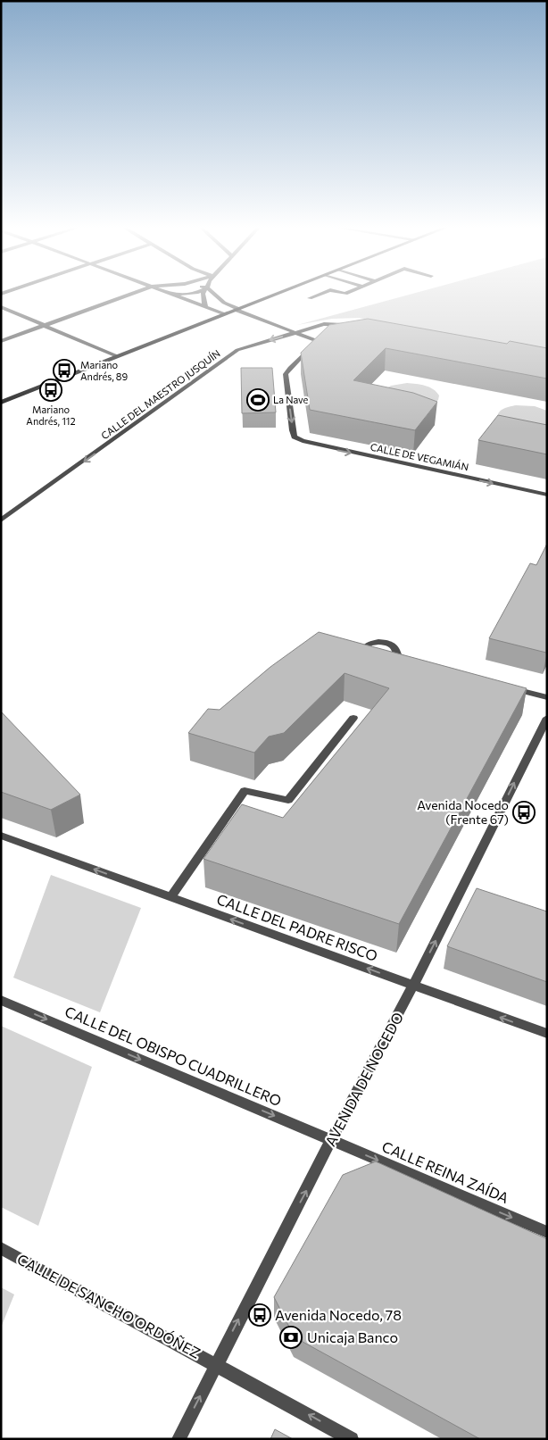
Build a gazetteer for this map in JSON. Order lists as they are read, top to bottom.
{
  "streets": {
    "street": [
      "CALLE DEL MAESTRO JUSQUÍN",
      "CALLE DE VEGAMIÁN",
      "CALLE DEL PADRE RISCO",
      "CALLE DEL OBISPO CUADRILLERO",
      "AVENIDA DE NOCEDO",
      "CALLE REINA ZAÍDA",
      "CALLE DE SANCHO ORDÓÑEZ"
    ]
  },
  "crossings": [
    ["CALLE DEL PADRE RISCO", "AVENIDA DE NOCEDO"],
    ["CALLE DEL OBISPO CUADRILLERO", "AVENIDA DE NOCEDO"],
    ["CALLE DEL OBISPO CUADRILLERO", "CALLE REINA ZAÍDA"],
    ["AVENIDA DE NOCEDO", "CALLE REINA ZAÍDA"],
    ["AVENIDA DE NOCEDO", "CALLE DE SANCHO ORDÓÑEZ"]
  ],
  "one_way": [
    "CALLE DEL MAESTRO JUSQUÍN",
    "CALLE DEL PADRE RISCO",
    "CALLE DEL OBISPO CUADRILLERO",
    "AVENIDA DE NOCEDO",
    "CALLE REINA ZAÍDA",
    "CALLE DE SANCHO ORDÓÑEZ"
  ],
  "places": {
    "bus stop": [
      "Mariano Andrés, 89",
      "Mariano Andrés, 112",
      "Avenida Nocedo (Frente 67)",
      "Avenida Nocedo, 78"
    ],
    "sports": ["La Nave"],
    "bank": ["Unicaja Banco"]
  }
}
